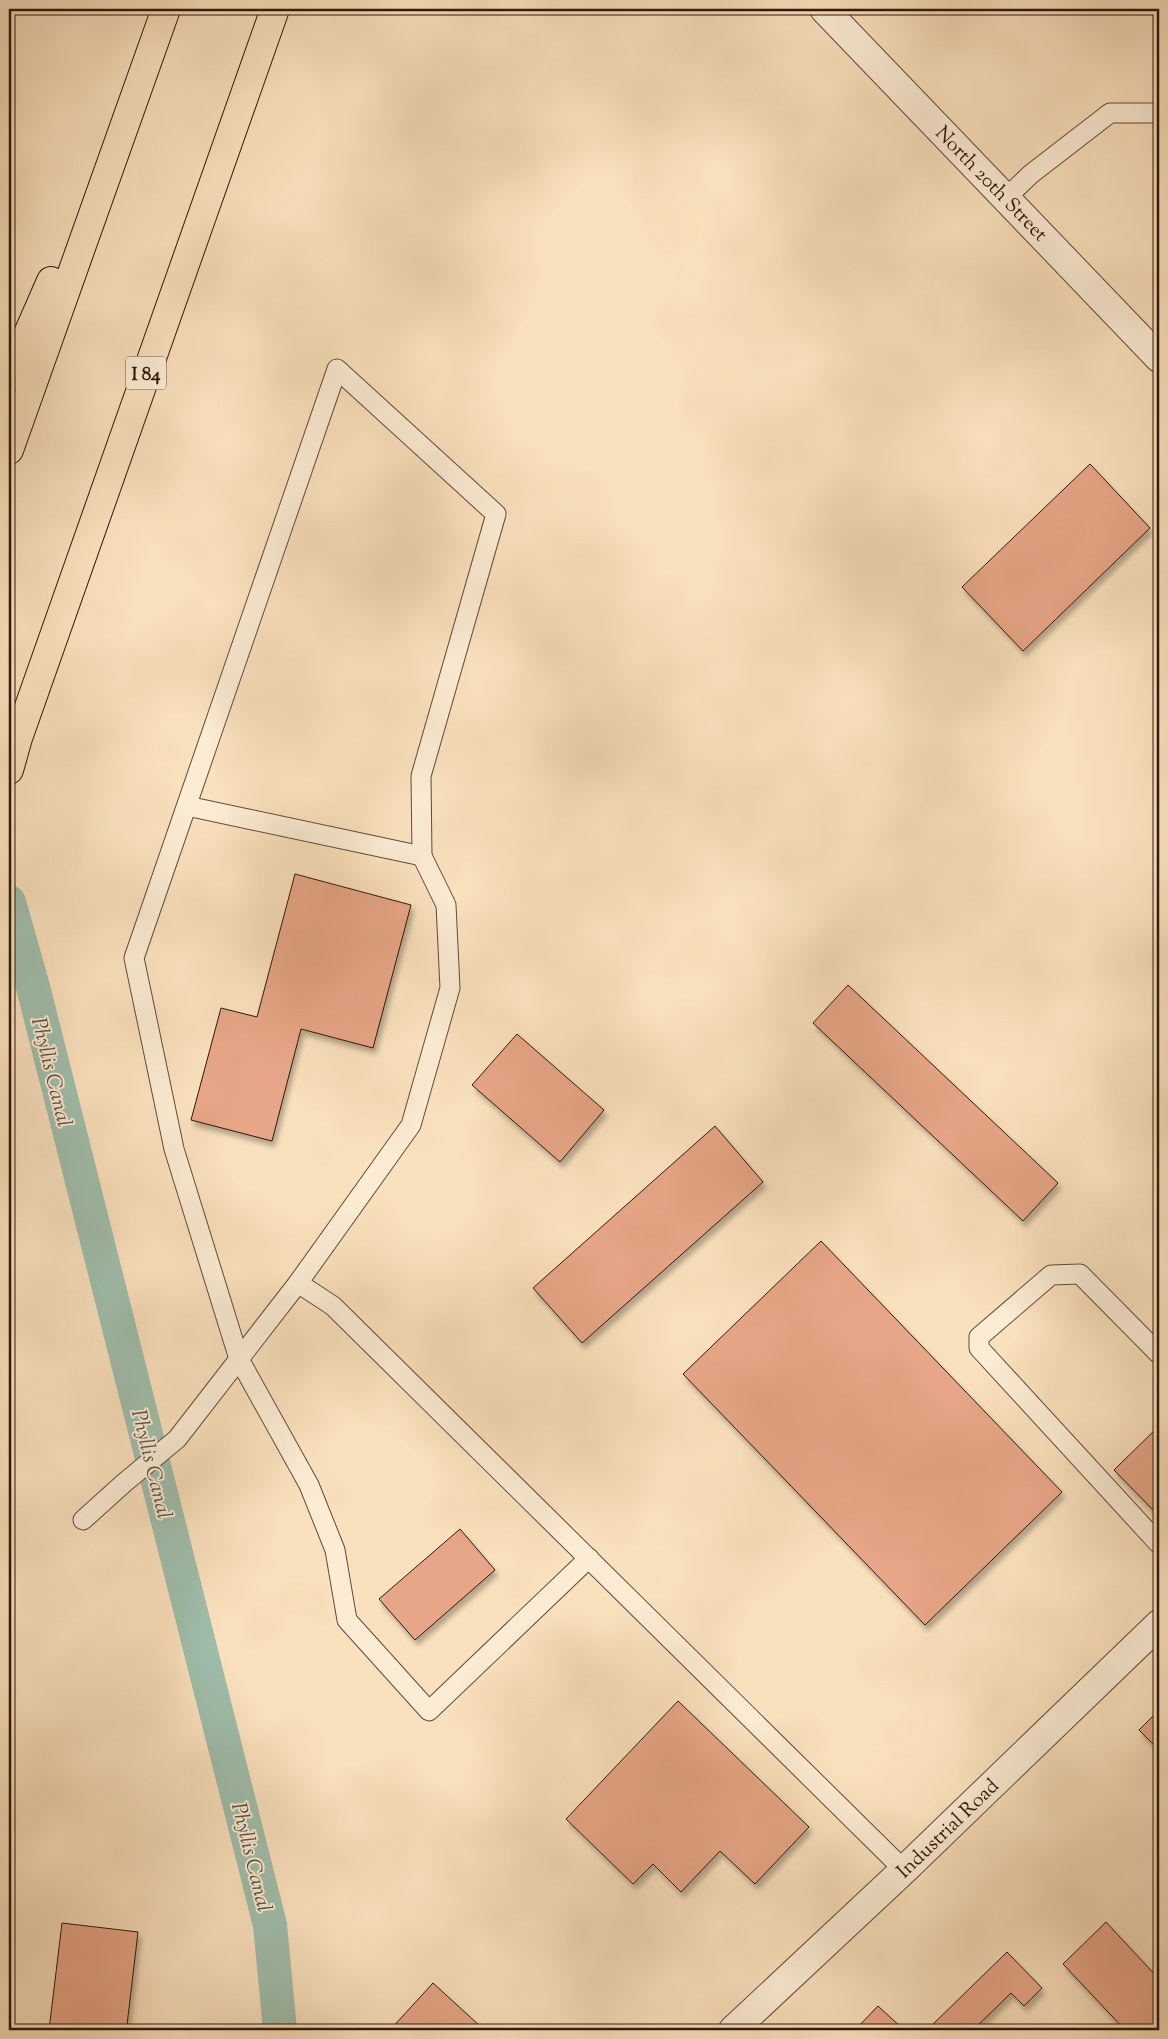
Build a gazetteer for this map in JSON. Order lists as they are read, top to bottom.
{
  "streets": {
    "highway": ["I 84"],
    "street": ["North 20th Street", "Industrial Road"]
  },
  "water": ["Phyllis Canal"]
}
